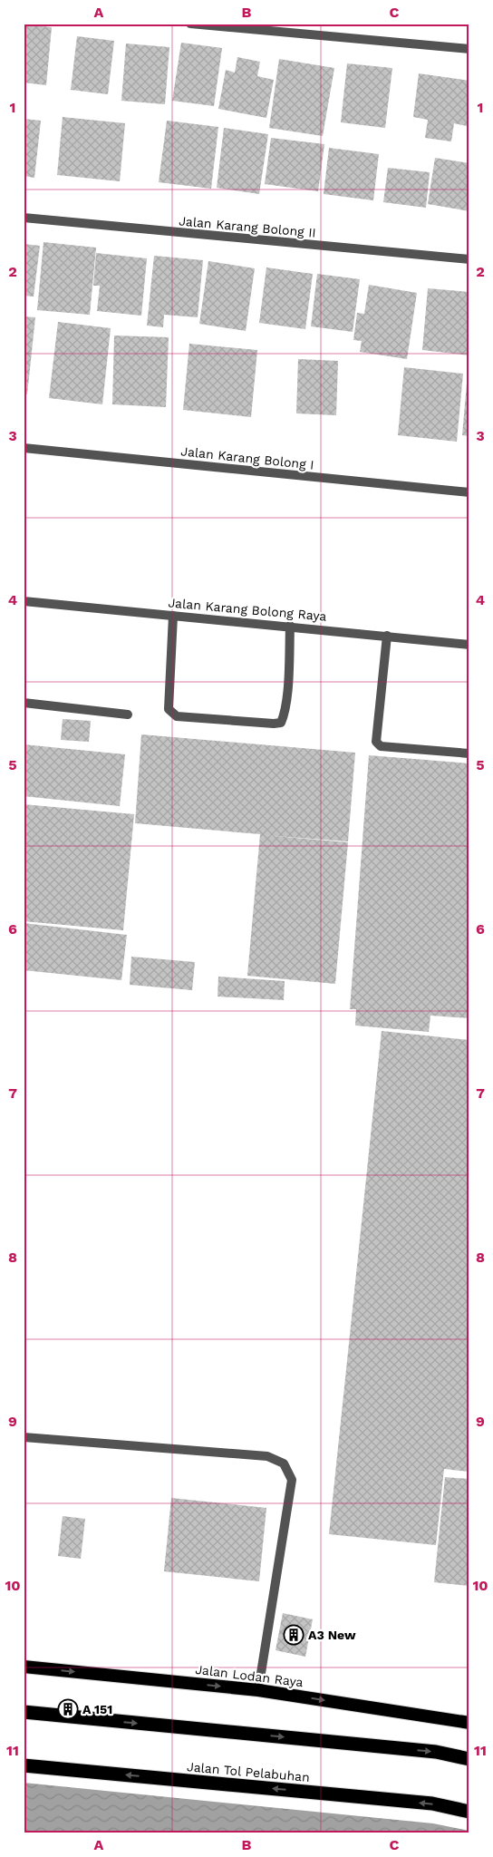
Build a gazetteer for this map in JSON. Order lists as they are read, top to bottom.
{
  "streets": {
    "highway": ["Jalan Lodan Raya", "Jalan Tol Pelabuhan"],
    "street": ["Jalan Karang Bolong II", "Jalan Karang Bolong I", "Jalan Karang Bolong Raya"]
  },
  "places": {
    "building": ["A3 New", "A 151"]
  },
  "grid": {
    "columns": ["A", "B", "C"],
    "rows": [
      "1",
      "2",
      "3",
      "4",
      "5",
      "6",
      "7",
      "8",
      "9",
      "10",
      "11"
    ]
  }
}
